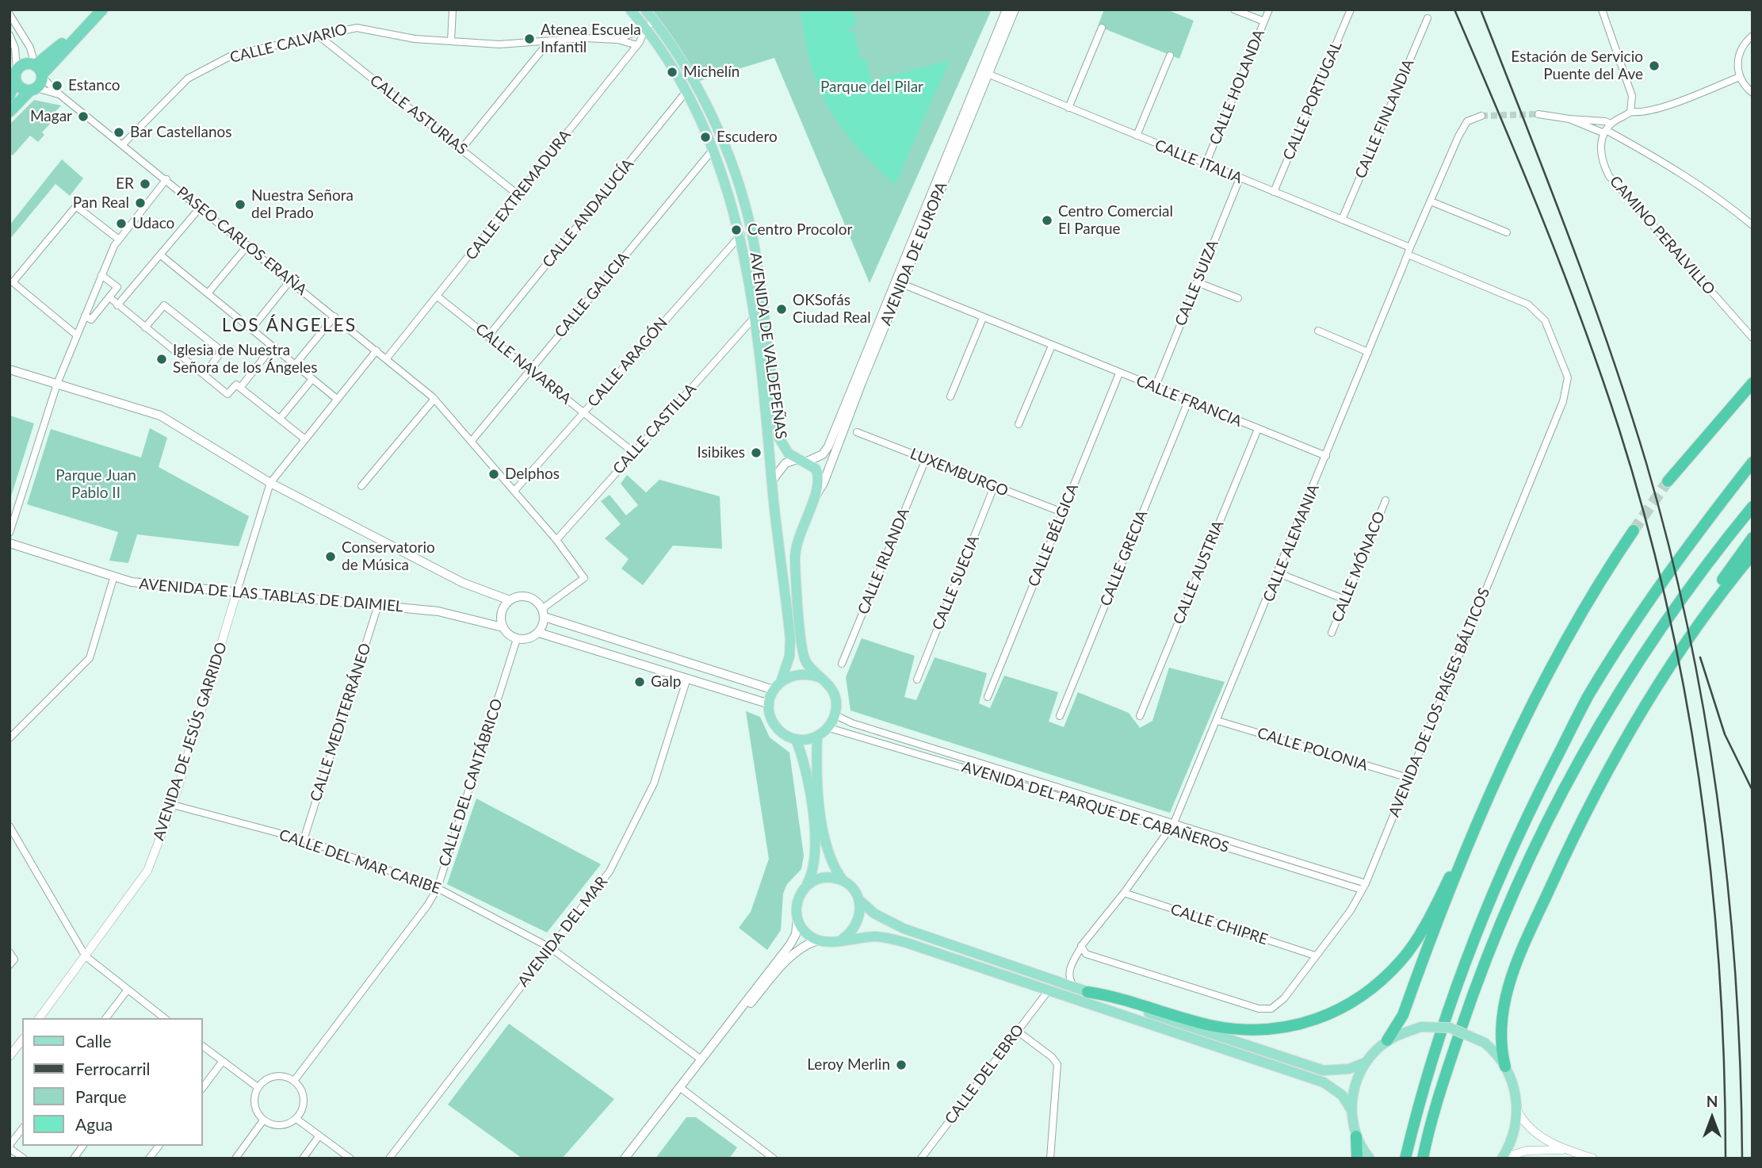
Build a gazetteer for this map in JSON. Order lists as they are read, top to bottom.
{
  "streets": {
    "main road": ["AVENIDA DE EUROPA", "AVENIDA DE VALDEPEÑAS", "AVENIDA DE LAS TABLAS DE DAIMIEL"],
    "street": [
      "CALLE CALVARIO",
      "CALLE HOLANDA",
      "CALLE PORTUGAL",
      "CALLE ASTURIAS",
      "CALLE FINLANDIA",
      "CALLE ITALIA",
      "CALLE EXTREMADURA",
      "CALLE ANDALUCÍA",
      "CAMINO PERALVILLO",
      "PASEO CARLOS ERAÑA",
      "CALLE SUIZA",
      "CALLE GALICIA",
      "CALLE ARAGÓN",
      "CALLE NAVARRA",
      "CALLE FRANCIA",
      "CALLE CASTILLA",
      "LUXEMBURGO",
      "CALLE BÉLGICA",
      "CALLE ALEMANIA",
      "CALLE GRECIA",
      "CALLE IRLANDA",
      "CALLE MÓNACO",
      "CALLE AUSTRIA",
      "CALLE SUECIA",
      "AVENIDA DE LOS PAÍSES BÁLTICOS",
      "CALLE MEDITERRÁNEO",
      "AVENIDA DE JESÚS GARRIDO",
      "CALLE POLONIA",
      "CALLE DEL CANTÁBRICO",
      "AVENIDA DEL PARQUE DE CABAÑEROS",
      "CALLE DEL MAR CARIBE",
      "CALLE CHIPRE",
      "AVENIDA DEL MAR",
      "CALLE DEL EBRO"
    ]
  },
  "crossings": [
    ["CALLE CALVARIO", "CALLE ASTURIAS"],
    ["CALLE CALVARIO", "CALLE EXTREMADURA"],
    ["CALLE CALVARIO", "PASEO CARLOS ERAÑA"],
    ["CALLE CALVARIO", "AVENIDA DE VALDEPEÑAS"],
    ["CALLE HOLANDA", "CALLE ITALIA"],
    ["CALLE PORTUGAL", "CALLE ITALIA"],
    ["CALLE ASTURIAS", "CALLE EXTREMADURA"],
    ["CALLE FINLANDIA", "CALLE ITALIA"],
    ["CALLE ITALIA", "AVENIDA DE EUROPA"],
    ["CALLE ITALIA", "CALLE SUIZA"],
    ["CALLE ITALIA", "CALLE ALEMANIA"],
    ["CALLE ITALIA", "AVENIDA DE LOS PAÍSES BÁLTICOS"],
    ["CALLE EXTREMADURA", "PASEO CARLOS ERAÑA"],
    ["CALLE EXTREMADURA", "AVENIDA DE VALDEPEÑAS"],
    ["CALLE EXTREMADURA", "CALLE NAVARRA"],
    ["CALLE ANDALUCÍA", "AVENIDA DE VALDEPEÑAS"],
    ["CALLE ANDALUCÍA", "CALLE NAVARRA"],
    ["PASEO CARLOS ERAÑA", "CALLE GALICIA"],
    ["PASEO CARLOS ERAÑA", "CALLE ARAGÓN"],
    ["PASEO CARLOS ERAÑA", "CALLE CASTILLA"],
    ["PASEO CARLOS ERAÑA", "AVENIDA DE LAS TABLAS DE DAIMIEL"],
    ["PASEO CARLOS ERAÑA", "CALLE DEL CANTÁBRICO"],
    ["AVENIDA DE EUROPA", "AVENIDA DE VALDEPEÑAS"],
    ["AVENIDA DE EUROPA", "CALLE FRANCIA"],
    ["CALLE SUIZA", "CALLE FRANCIA"],
    ["CALLE GALICIA", "AVENIDA DE VALDEPEÑAS"],
    ["CALLE GALICIA", "CALLE NAVARRA"],
    ["AVENIDA DE VALDEPEÑAS", "CALLE ARAGÓN"],
    ["AVENIDA DE VALDEPEÑAS", "CALLE CASTILLA"],
    ["AVENIDA DE VALDEPEÑAS", "AVENIDA DEL PARQUE DE CABAÑEROS"],
    ["CALLE ARAGÓN", "CALLE NAVARRA"],
    ["CALLE NAVARRA", "CALLE CASTILLA"],
    ["CALLE FRANCIA", "CALLE BÉLGICA"],
    ["CALLE FRANCIA", "CALLE ALEMANIA"],
    ["CALLE FRANCIA", "CALLE GRECIA"],
    ["CALLE FRANCIA", "CALLE AUSTRIA"],
    ["LUXEMBURGO", "CALLE BÉLGICA"],
    ["LUXEMBURGO", "CALLE IRLANDA"],
    ["LUXEMBURGO", "CALLE SUECIA"],
    ["CALLE ALEMANIA", "AVENIDA DE LOS PAÍSES BÁLTICOS"],
    ["CALLE ALEMANIA", "CALLE POLONIA"],
    ["CALLE ALEMANIA", "AVENIDA DEL PARQUE DE CABAÑEROS"],
    ["CALLE ALEMANIA", "CALLE CHIPRE"],
    ["AVENIDA DE LAS TABLAS DE DAIMIEL", "CALLE MEDITERRÁNEO"],
    ["AVENIDA DE LAS TABLAS DE DAIMIEL", "AVENIDA DE JESÚS GARRIDO"],
    ["AVENIDA DE LAS TABLAS DE DAIMIEL", "CALLE DEL CANTÁBRICO"],
    ["AVENIDA DE LOS PAÍSES BÁLTICOS", "CALLE POLONIA"],
    ["AVENIDA DE LOS PAÍSES BÁLTICOS", "AVENIDA DEL PARQUE DE CABAÑEROS"],
    ["AVENIDA DE LOS PAÍSES BÁLTICOS", "CALLE CHIPRE"],
    ["CALLE MEDITERRÁNEO", "CALLE DEL MAR CARIBE"],
    ["AVENIDA DE JESÚS GARRIDO", "CALLE DEL MAR CARIBE"],
    ["CALLE DEL CANTÁBRICO", "CALLE DEL MAR CARIBE"],
    ["CALLE DEL MAR CARIBE", "AVENIDA DEL MAR"]
  ],
  "districts": ["LOS ÁNGELES"],
  "parks": ["Parque del Pilar", "Parque Juan Pablo II"],
  "places": [
    "Atenea Escuela Infantil",
    "Estación de Servicio Puente del Ave",
    "Michelín",
    "Estanco",
    "Magar",
    "Bar Castellanos",
    "Escudero",
    "ER",
    "Pan Real",
    "Nuestra Señora del Prado",
    "Centro Comercial El Parque",
    "Udaco",
    "Centro Procolor",
    "OKSofás Ciudad Real",
    "Iglesia de Nuestra Señora de los Ángeles",
    "Isibikes",
    "Delphos",
    "Conservatorio de Música",
    "Galp",
    "Leroy Merlin"
  ],
  "legend": [
    "Calle",
    "Ferrocarril",
    "Parque",
    "Agua"
  ],
  "north": "top"
}
